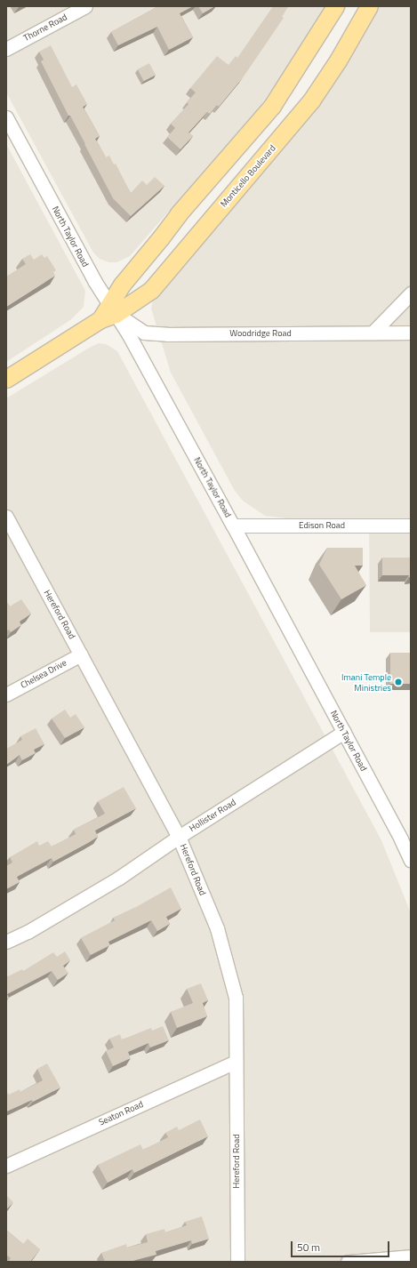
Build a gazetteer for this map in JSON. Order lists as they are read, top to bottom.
{
  "streets": {
    "main road": ["Monticello Boulevard"],
    "street": [
      "Thorne Road",
      "North Taylor Road",
      "Woodridge Road",
      "Edison Road",
      "Hereford Road",
      "Chelsea Drive",
      "Hollister Road",
      "Seaton Road"
    ]
  },
  "crossings": [
    ["Monticello Boulevard", "North Taylor Road"],
    ["Monticello Boulevard", "Woodridge Road"],
    ["North Taylor Road", "Woodridge Road"],
    ["North Taylor Road", "Edison Road"],
    ["North Taylor Road", "Hollister Road"],
    ["Hereford Road", "Chelsea Drive"],
    ["Hereford Road", "Hollister Road"],
    ["Hereford Road", "Seaton Road"]
  ],
  "places": ["Imani Temple Ministries"],
  "scale_bar": "50 m"
}
